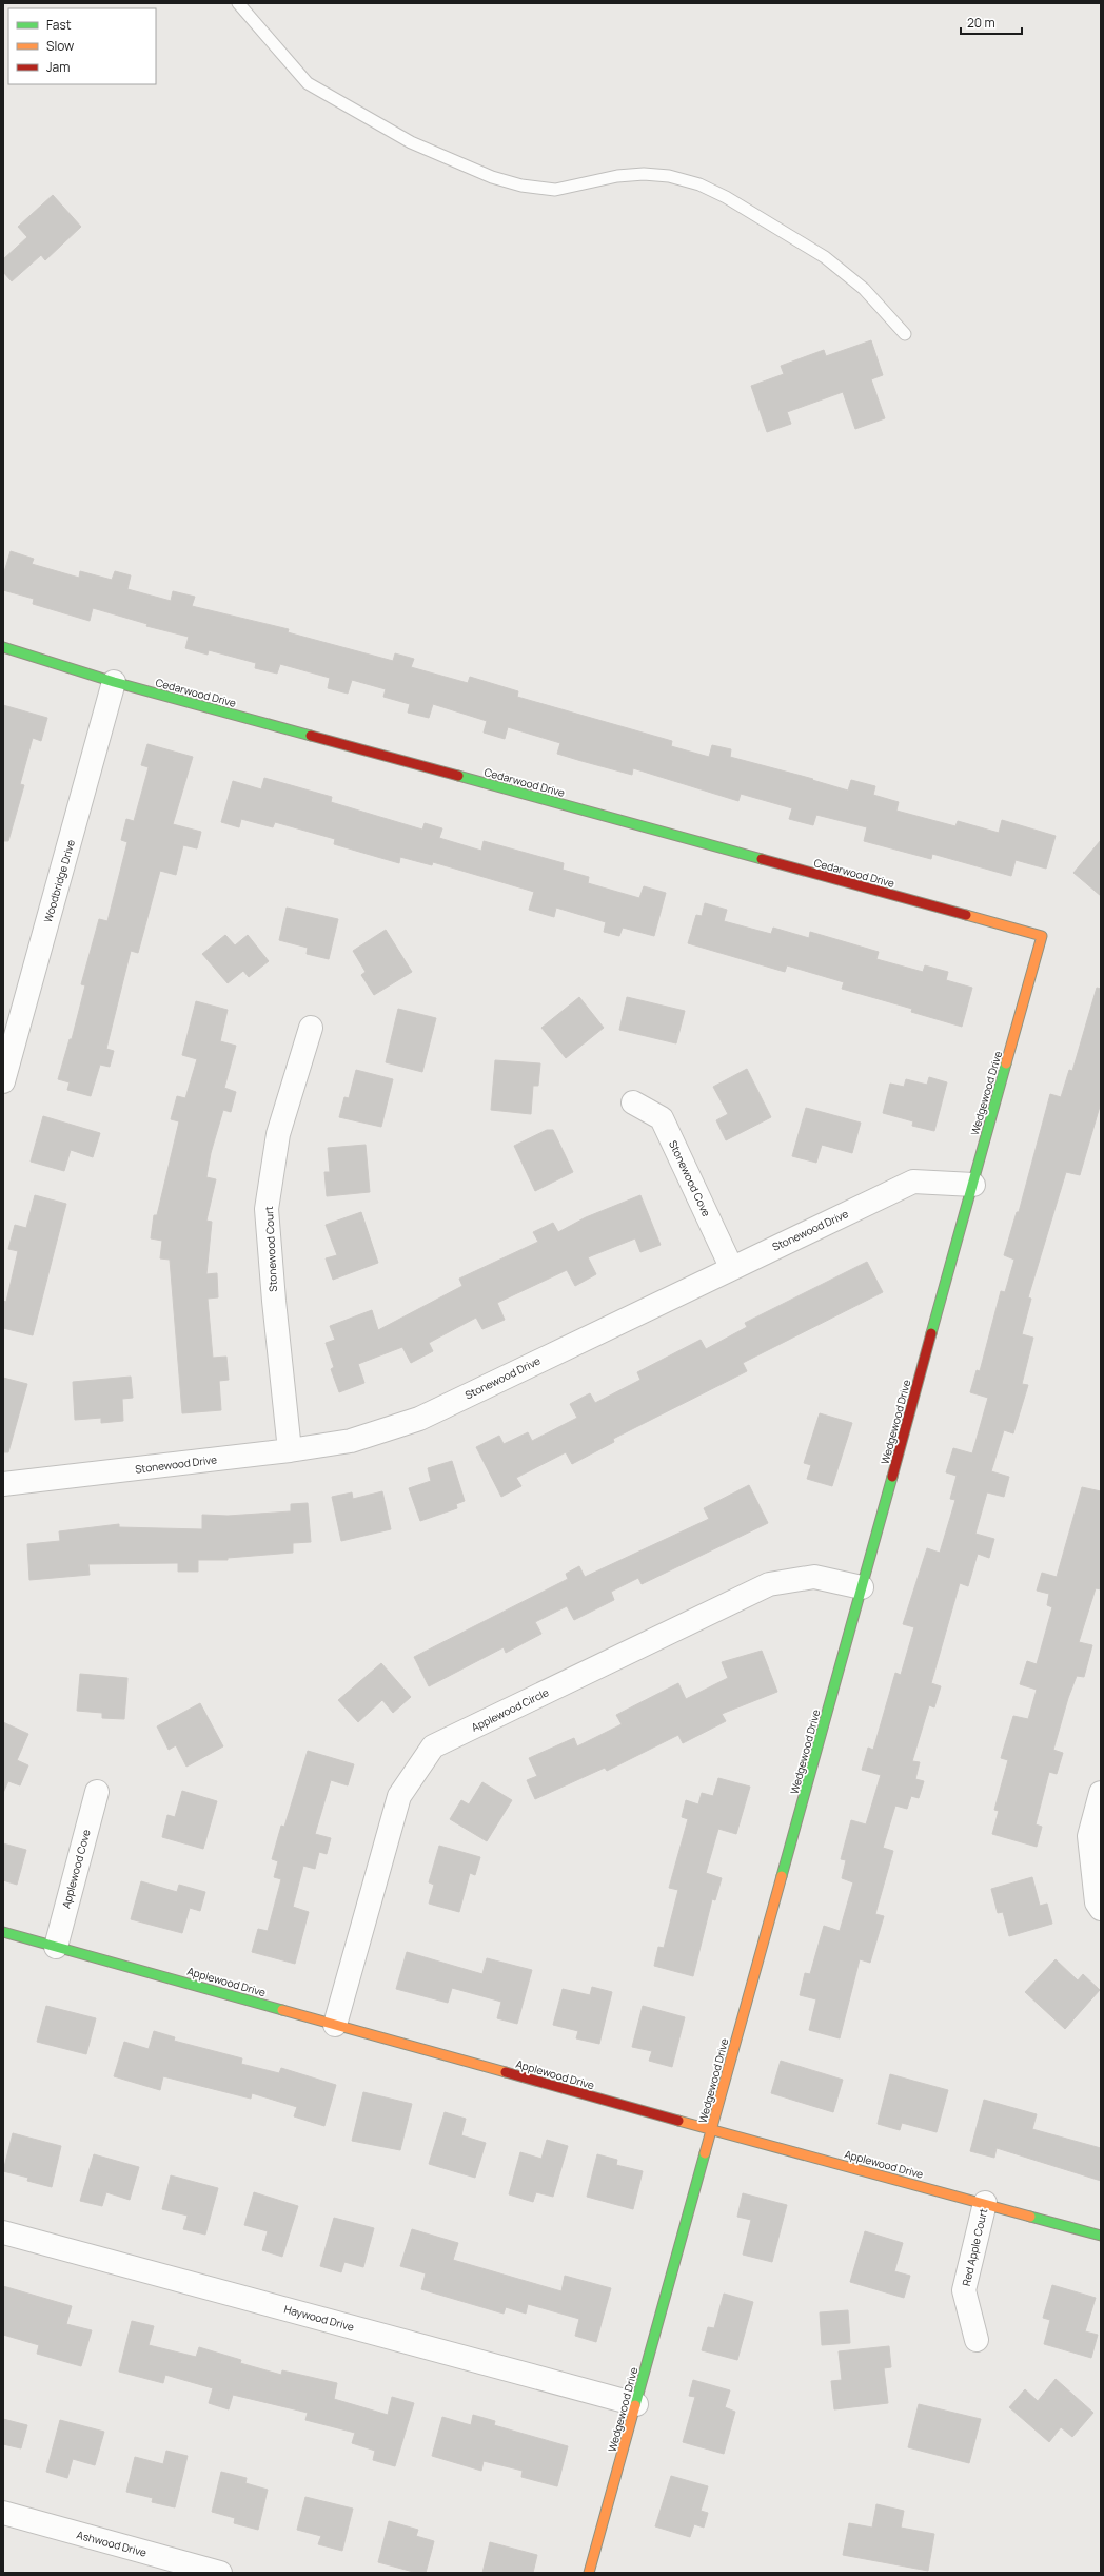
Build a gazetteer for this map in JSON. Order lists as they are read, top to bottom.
{
  "streets": {
    "street": [
      "Cedarwood Drive",
      "Woodbridge Drive",
      "Wedgewood Drive",
      "Stonewood Cove",
      "Stonewood Drive",
      "Stonewood Court",
      "Applewood Circle",
      "Applewood Cove",
      "Applewood Drive",
      "Red Apple Court",
      "Haywood Drive",
      "Ashwood Drive"
    ]
  },
  "crossings": [
    ["Cedarwood Drive", "Woodbridge Drive"],
    ["Cedarwood Drive", "Wedgewood Drive"],
    ["Wedgewood Drive", "Stonewood Drive"],
    ["Wedgewood Drive", "Applewood Circle"],
    ["Wedgewood Drive", "Applewood Drive"],
    ["Wedgewood Drive", "Haywood Drive"],
    ["Stonewood Cove", "Stonewood Drive"],
    ["Stonewood Drive", "Stonewood Court"],
    ["Applewood Circle", "Applewood Drive"],
    ["Applewood Cove", "Applewood Drive"],
    ["Applewood Drive", "Red Apple Court"]
  ],
  "legend": ["Fast", "Slow", "Jam"],
  "scale_bar": "20 m"
}
